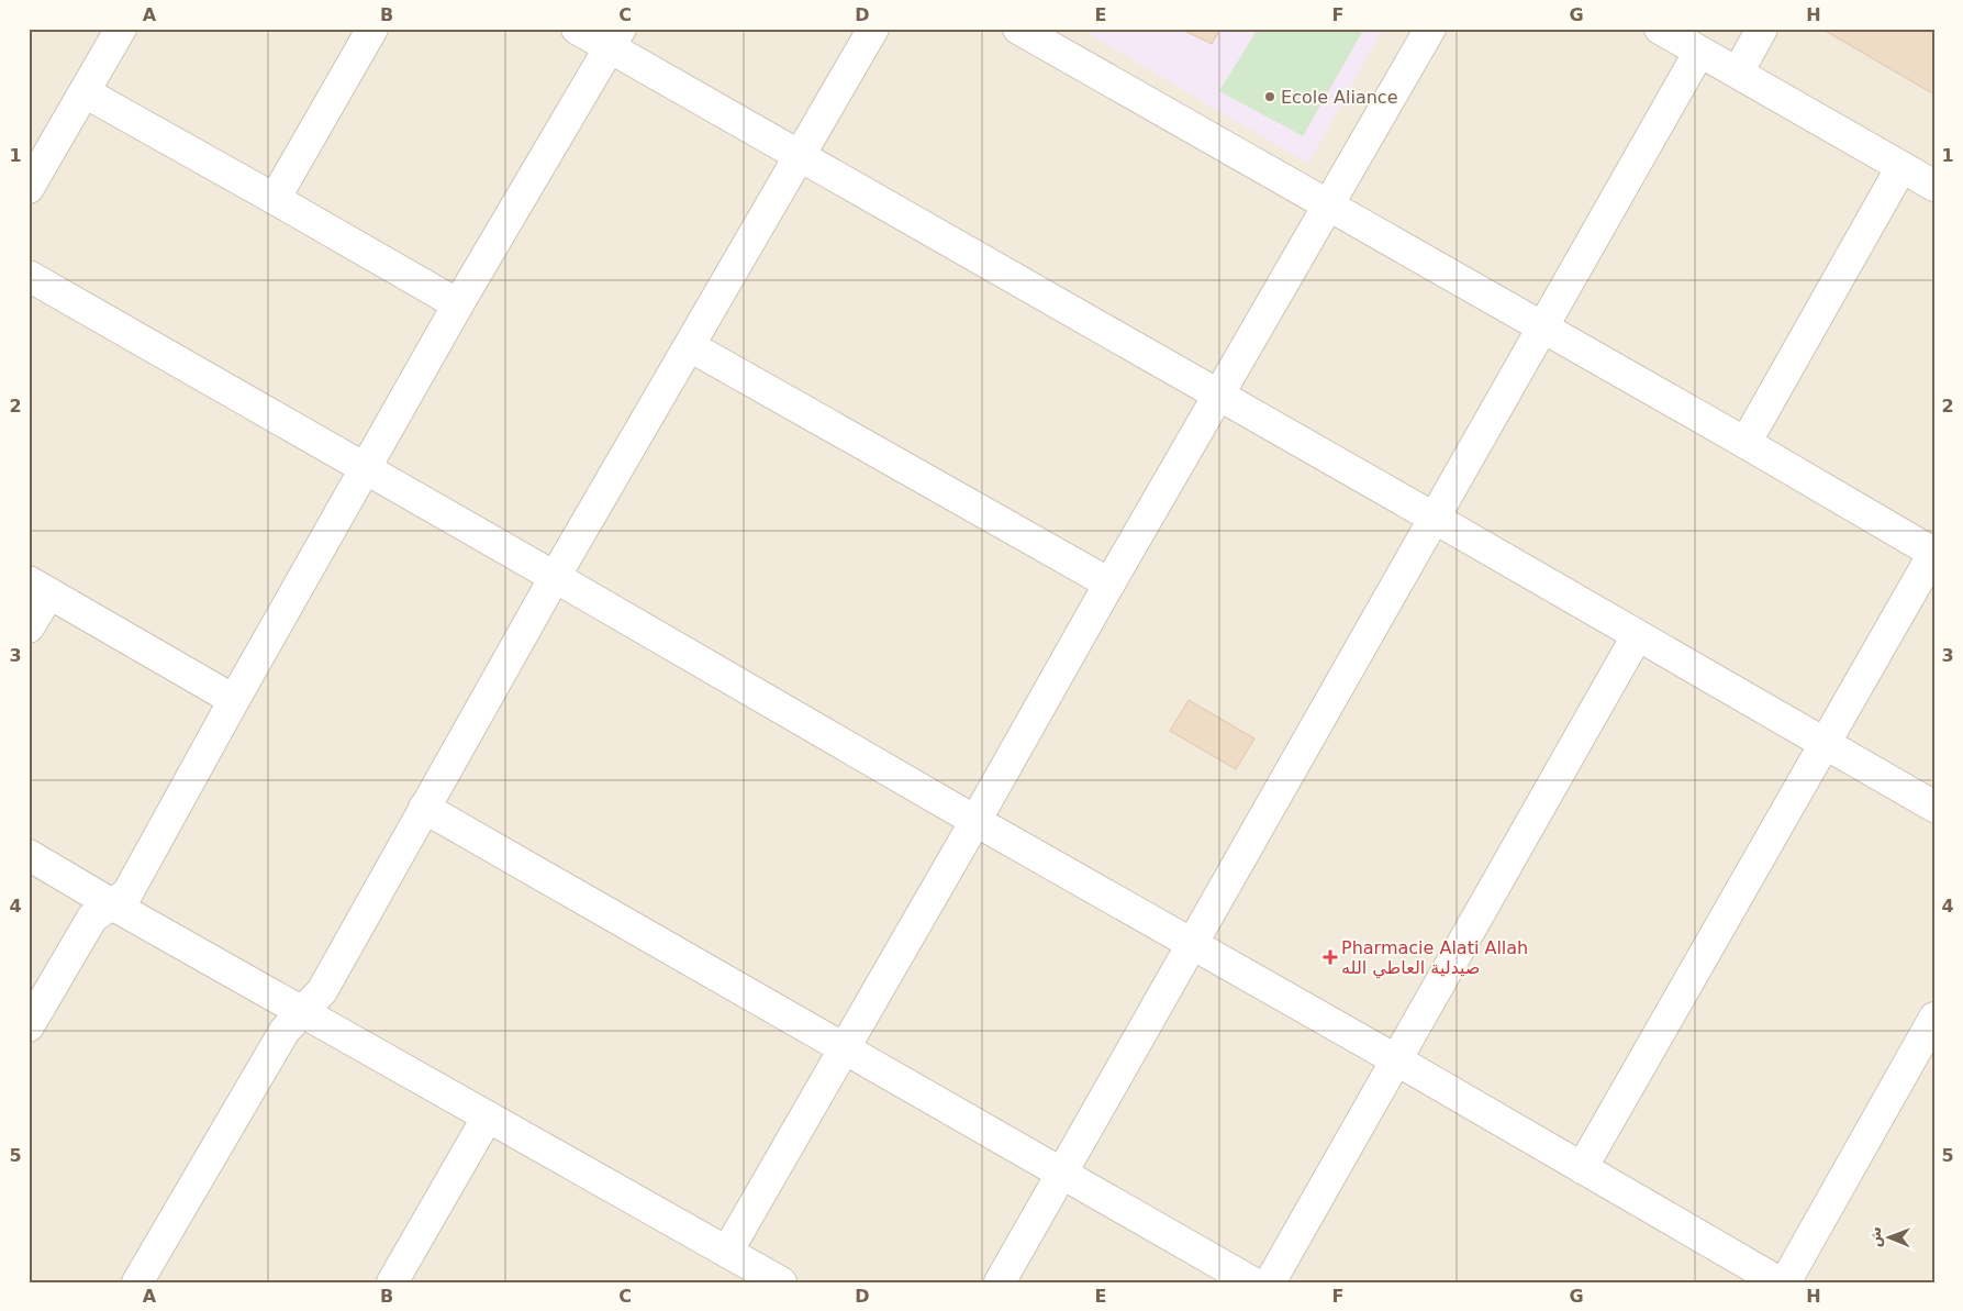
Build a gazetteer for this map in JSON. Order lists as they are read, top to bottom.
{
  "places": {
    "other": ["Ecole Aliance"],
    "health": ["Pharmacie Alati Allah صيدلية العاطي الله"]
  },
  "north": "left",
  "grid": {
    "columns": [
      "A",
      "B",
      "C",
      "D",
      "E",
      "F",
      "G",
      "H"
    ],
    "rows": [
      "1",
      "2",
      "3",
      "4",
      "5"
    ]
  }
}
